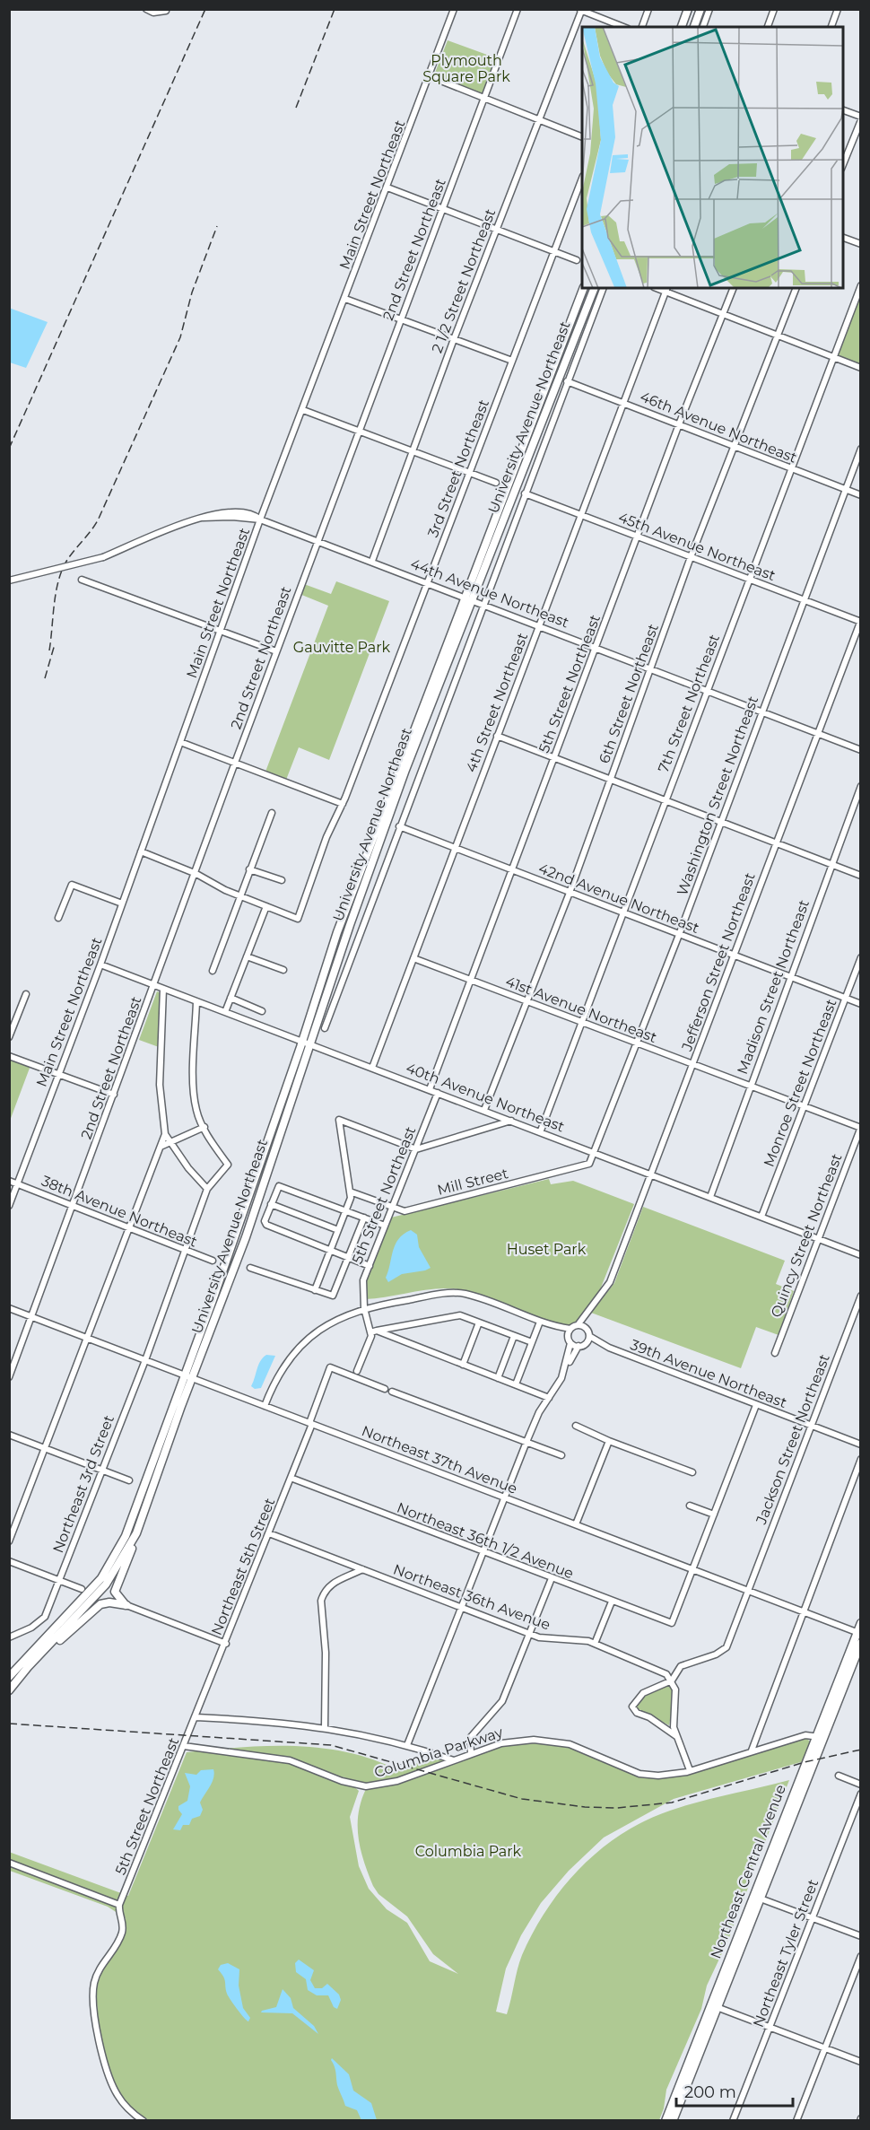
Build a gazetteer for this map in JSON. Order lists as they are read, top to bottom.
{
  "streets": {
    "main road": ["University Avenue Northeast", "Northeast Central Avenue"],
    "street": [
      "Main Street Northeast",
      "2nd Street Northeast",
      "2 1/2 Street Northeast",
      "46th Avenue Northeast",
      "3rd Street Northeast",
      "45th Avenue Northeast",
      "44th Avenue Northeast",
      "5th Street Northeast",
      "6th Street Northeast",
      "4th Street Northeast",
      "7th Street Northeast",
      "Washington Street Northeast",
      "42nd Avenue Northeast",
      "Jefferson Street Northeast",
      "Madison Street Northeast",
      "41st Avenue Northeast",
      "Monroe Street Northeast",
      "40th Avenue Northeast",
      "Mill Street",
      "38th Avenue Northeast",
      "Quincy Street Northeast",
      "39th Avenue Northeast",
      "Jackson Street Northeast",
      "Northeast 37th Avenue",
      "Northeast 3rd Street",
      "Northeast 36th 1/2 Avenue",
      "Northeast 5th Street",
      "Northeast 36th Avenue",
      "Columbia Parkway",
      "Northeast Tyler Street"
    ]
  },
  "crossings": [
    ["Main Street Northeast", "44th Avenue Northeast"],
    ["Main Street Northeast", "40th Avenue Northeast"],
    ["Main Street Northeast", "38th Avenue Northeast"],
    ["2nd Street Northeast", "44th Avenue Northeast"],
    ["2nd Street Northeast", "40th Avenue Northeast"],
    ["2nd Street Northeast", "38th Avenue Northeast"],
    ["2nd Street Northeast", "Northeast 37th Avenue"],
    ["2 1/2 Street Northeast", "44th Avenue Northeast"],
    ["University Avenue Northeast", "46th Avenue Northeast"],
    ["University Avenue Northeast", "45th Avenue Northeast"],
    ["University Avenue Northeast", "44th Avenue Northeast"],
    ["University Avenue Northeast", "42nd Avenue Northeast"],
    ["University Avenue Northeast", "40th Avenue Northeast"],
    ["University Avenue Northeast", "Northeast 37th Avenue"],
    ["46th Avenue Northeast", "5th Street Northeast"],
    ["46th Avenue Northeast", "6th Street Northeast"],
    ["46th Avenue Northeast", "4th Street Northeast"],
    ["46th Avenue Northeast", "7th Street Northeast"],
    ["46th Avenue Northeast", "Washington Street Northeast"],
    ["3rd Street Northeast", "44th Avenue Northeast"],
    ["45th Avenue Northeast", "5th Street Northeast"],
    ["45th Avenue Northeast", "6th Street Northeast"],
    ["45th Avenue Northeast", "4th Street Northeast"],
    ["45th Avenue Northeast", "7th Street Northeast"],
    ["45th Avenue Northeast", "Washington Street Northeast"],
    ["45th Avenue Northeast", "Jefferson Street Northeast"],
    ["44th Avenue Northeast", "5th Street Northeast"],
    ["44th Avenue Northeast", "6th Street Northeast"],
    ["44th Avenue Northeast", "4th Street Northeast"],
    ["44th Avenue Northeast", "7th Street Northeast"],
    ["44th Avenue Northeast", "Washington Street Northeast"],
    ["44th Avenue Northeast", "Jefferson Street Northeast"],
    ["5th Street Northeast", "42nd Avenue Northeast"],
    ["5th Street Northeast", "41st Avenue Northeast"],
    ["5th Street Northeast", "40th Avenue Northeast"],
    ["5th Street Northeast", "Mill Street"],
    ["5th Street Northeast", "Northeast 5th Street"],
    ["5th Street Northeast", "Columbia Parkway"],
    ["6th Street Northeast", "42nd Avenue Northeast"],
    ["6th Street Northeast", "41st Avenue Northeast"],
    ["6th Street Northeast", "40th Avenue Northeast"],
    ["4th Street Northeast", "42nd Avenue Northeast"],
    ["4th Street Northeast", "41st Avenue Northeast"],
    ["4th Street Northeast", "40th Avenue Northeast"],
    ["7th Street Northeast", "42nd Avenue Northeast"],
    ["7th Street Northeast", "41st Avenue Northeast"],
    ["7th Street Northeast", "40th Avenue Northeast"],
    ["Washington Street Northeast", "42nd Avenue Northeast"],
    ["Washington Street Northeast", "41st Avenue Northeast"],
    ["Washington Street Northeast", "40th Avenue Northeast"],
    ["Washington Street Northeast", "Mill Street"],
    ["42nd Avenue Northeast", "Jefferson Street Northeast"],
    ["42nd Avenue Northeast", "Madison Street Northeast"],
    ["42nd Avenue Northeast", "Monroe Street Northeast"],
    ["Jefferson Street Northeast", "41st Avenue Northeast"],
    ["Jefferson Street Northeast", "40th Avenue Northeast"],
    ["Jefferson Street Northeast", "39th Avenue Northeast"],
    ["Madison Street Northeast", "41st Avenue Northeast"],
    ["Madison Street Northeast", "40th Avenue Northeast"],
    ["41st Avenue Northeast", "Monroe Street Northeast"],
    ["41st Avenue Northeast", "Quincy Street Northeast"],
    ["Monroe Street Northeast", "40th Avenue Northeast"],
    ["40th Avenue Northeast", "Mill Street"],
    ["40th Avenue Northeast", "Quincy Street Northeast"],
    ["39th Avenue Northeast", "Jackson Street Northeast"],
    ["Jackson Street Northeast", "Northeast 37th Avenue"],
    ["Jackson Street Northeast", "Northeast 36th Avenue"],
    ["Northeast 37th Avenue", "Northeast 3rd Street"],
    ["Northeast 37th Avenue", "Northeast 36th 1/2 Avenue"],
    ["Northeast 37th Avenue", "Northeast 5th Street"],
    ["Northeast 37th Avenue", "Northeast Central Avenue"],
    ["Northeast 36th 1/2 Avenue", "Northeast 5th Street"],
    ["Northeast 5th Street", "Northeast 36th Avenue"],
    ["Columbia Parkway", "Northeast Central Avenue"]
  ],
  "parks": [
    "Plymouth Square Park",
    "Gauvitte Park",
    "Huset Park",
    "Columbia Park"
  ],
  "scale_bar": "200 m"
}
